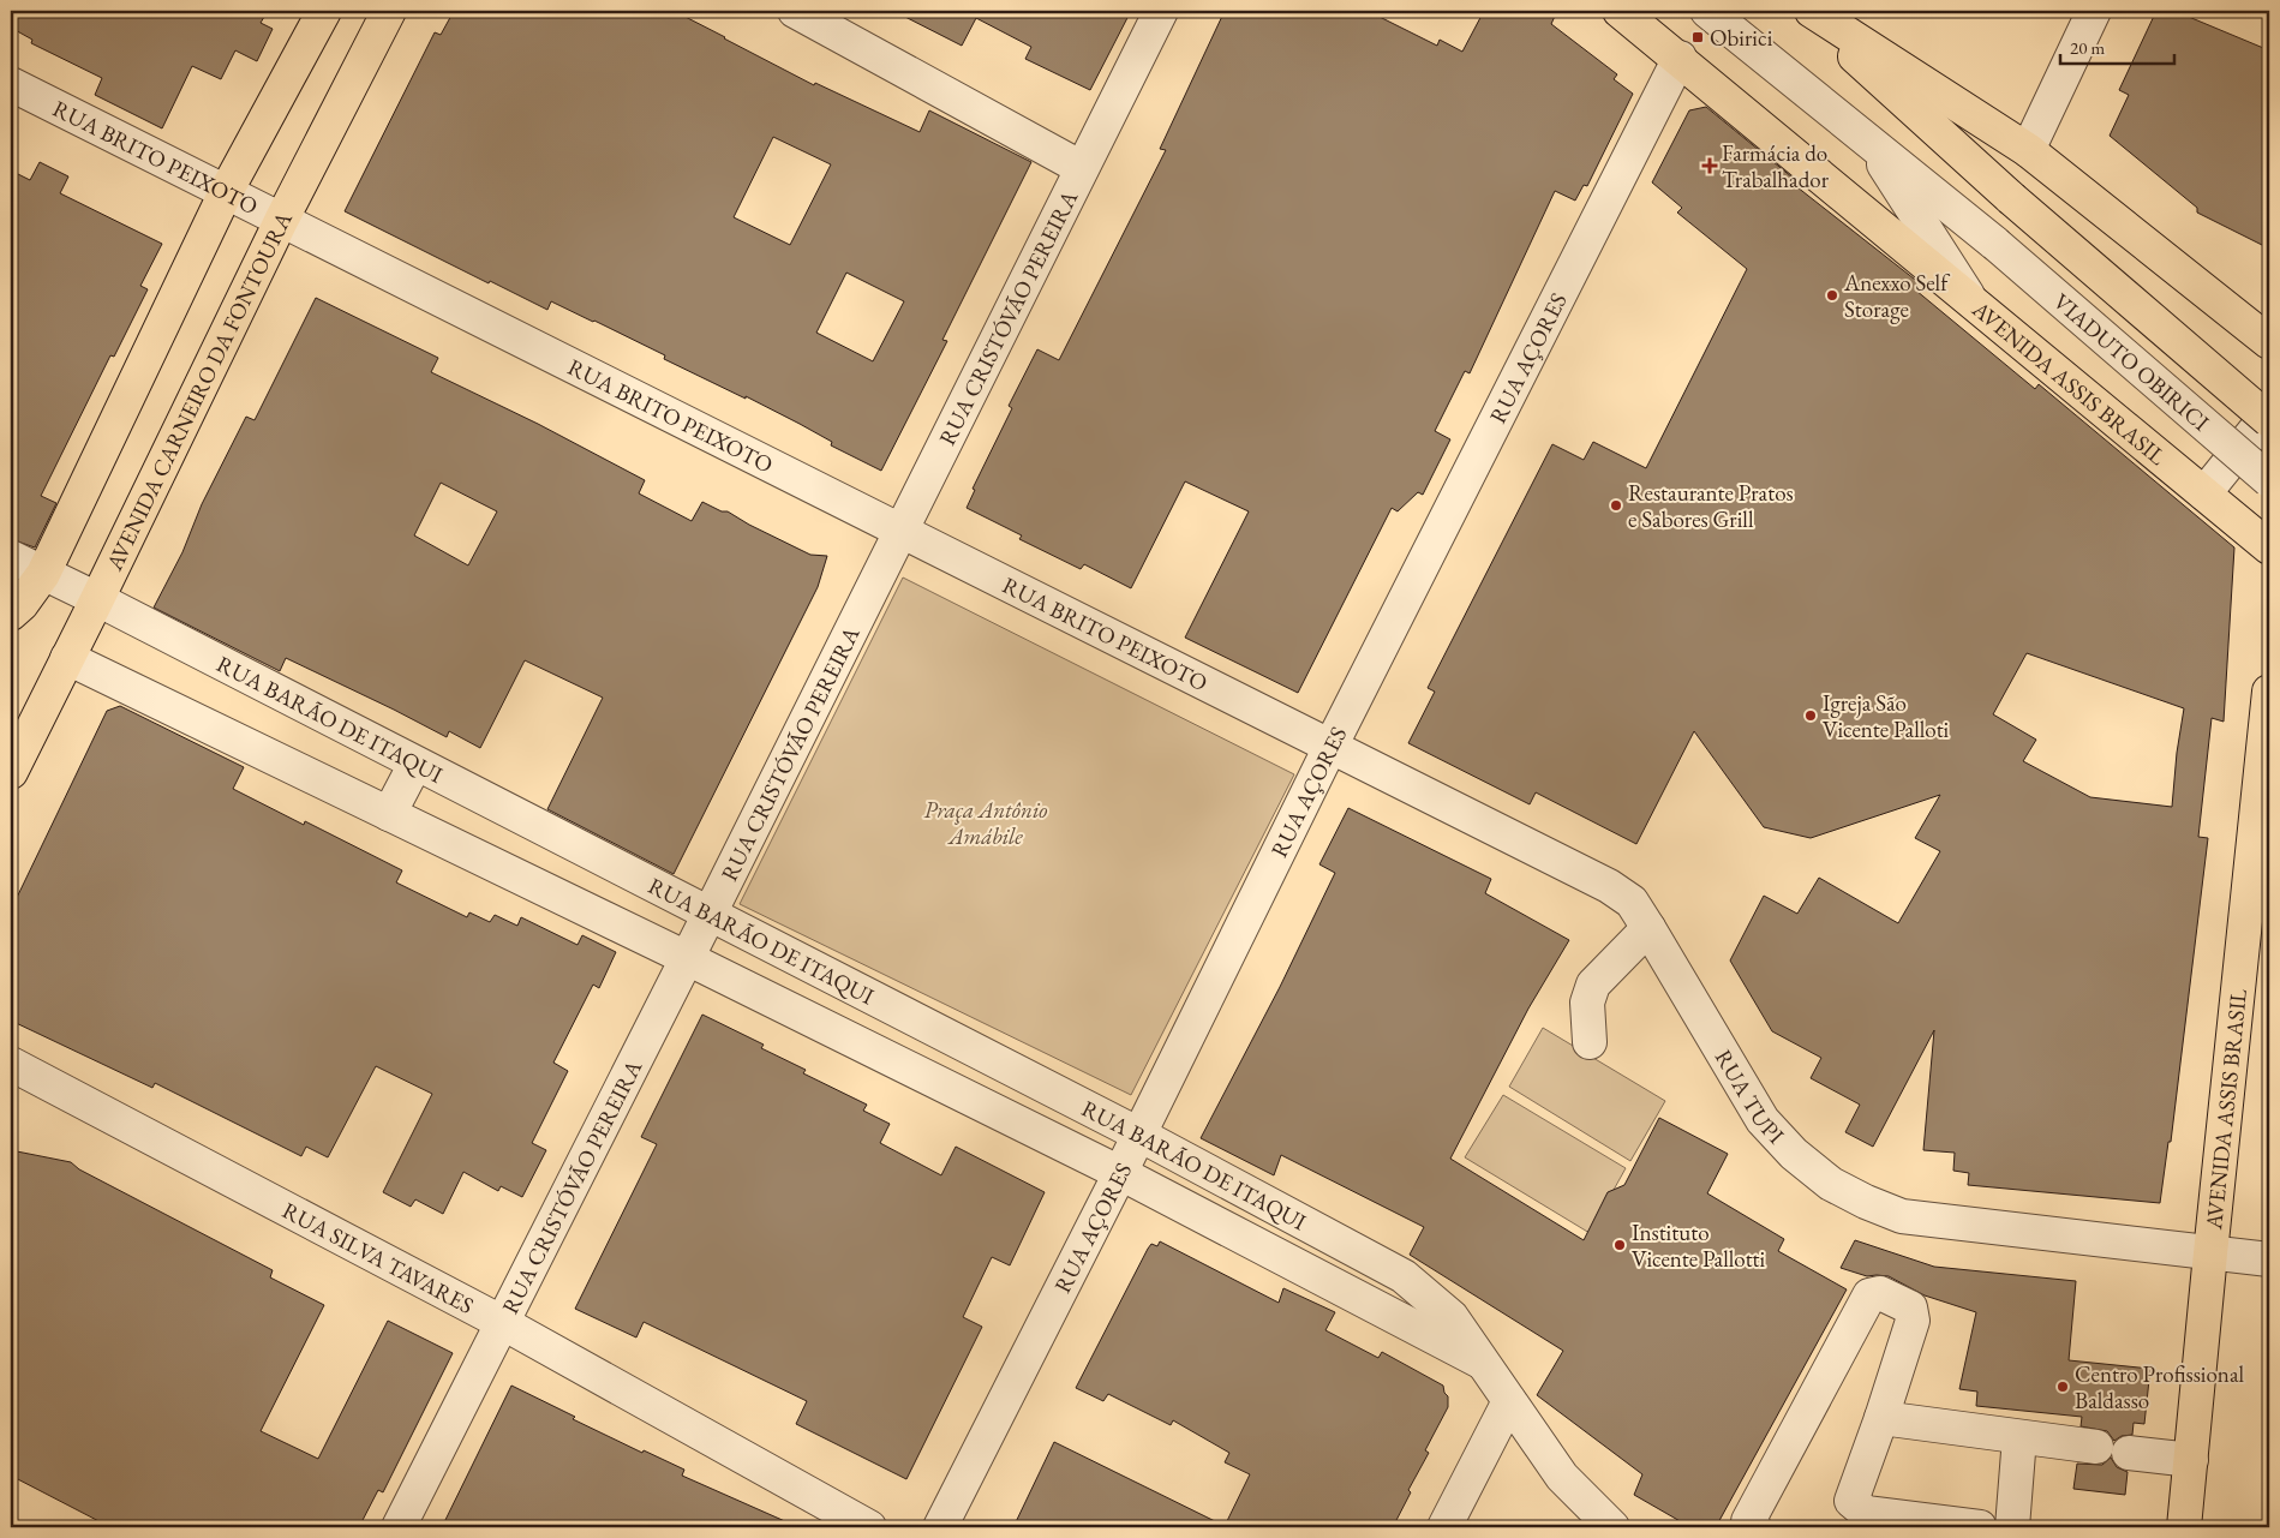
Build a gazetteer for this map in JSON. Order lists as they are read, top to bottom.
{
  "streets": {
    "main road": ["VIADUTO OBIRICI", "AVENIDA ASSIS BRASIL", "AVENIDA CARNEIRO DA FONTOURA"],
    "street": [
      "RUA BRITO PEIXOTO",
      "RUA CRISTÓVÃO PEREIRA",
      "RUA AÇORES",
      "RUA BARÃO DE ITAQUI",
      "RUA TUPI",
      "RUA SILVA TAVARES"
    ]
  },
  "crossings": [
    ["RUA BRITO PEIXOTO", "RUA CRISTÓVÃO PEREIRA"],
    ["RUA BRITO PEIXOTO", "RUA AÇORES"],
    ["RUA BRITO PEIXOTO", "AVENIDA CARNEIRO DA FONTOURA"],
    ["RUA BRITO PEIXOTO", "RUA TUPI"],
    ["RUA CRISTÓVÃO PEREIRA", "RUA BARÃO DE ITAQUI"],
    ["RUA CRISTÓVÃO PEREIRA", "RUA SILVA TAVARES"],
    ["RUA AÇORES", "AVENIDA ASSIS BRASIL"],
    ["RUA AÇORES", "RUA BARÃO DE ITAQUI"],
    ["RUA AÇORES", "RUA TUPI"],
    ["AVENIDA ASSIS BRASIL", "RUA TUPI"],
    ["AVENIDA CARNEIRO DA FONTOURA", "RUA BARÃO DE ITAQUI"]
  ],
  "parks": ["Praça Antônio Amábile"],
  "places": {
    "transit": ["Obirici"],
    "health": ["Farmácia do Trabalhador"],
    "other": [
      "Anexxo Self Storage",
      "Restaurante Pratos e Sabores Grill",
      "Igreja São Vicente Palloti",
      "Instituto Vicente Pallotti",
      "Centro Profissional Baldasso"
    ]
  },
  "scale_bar": "20 m"
}
